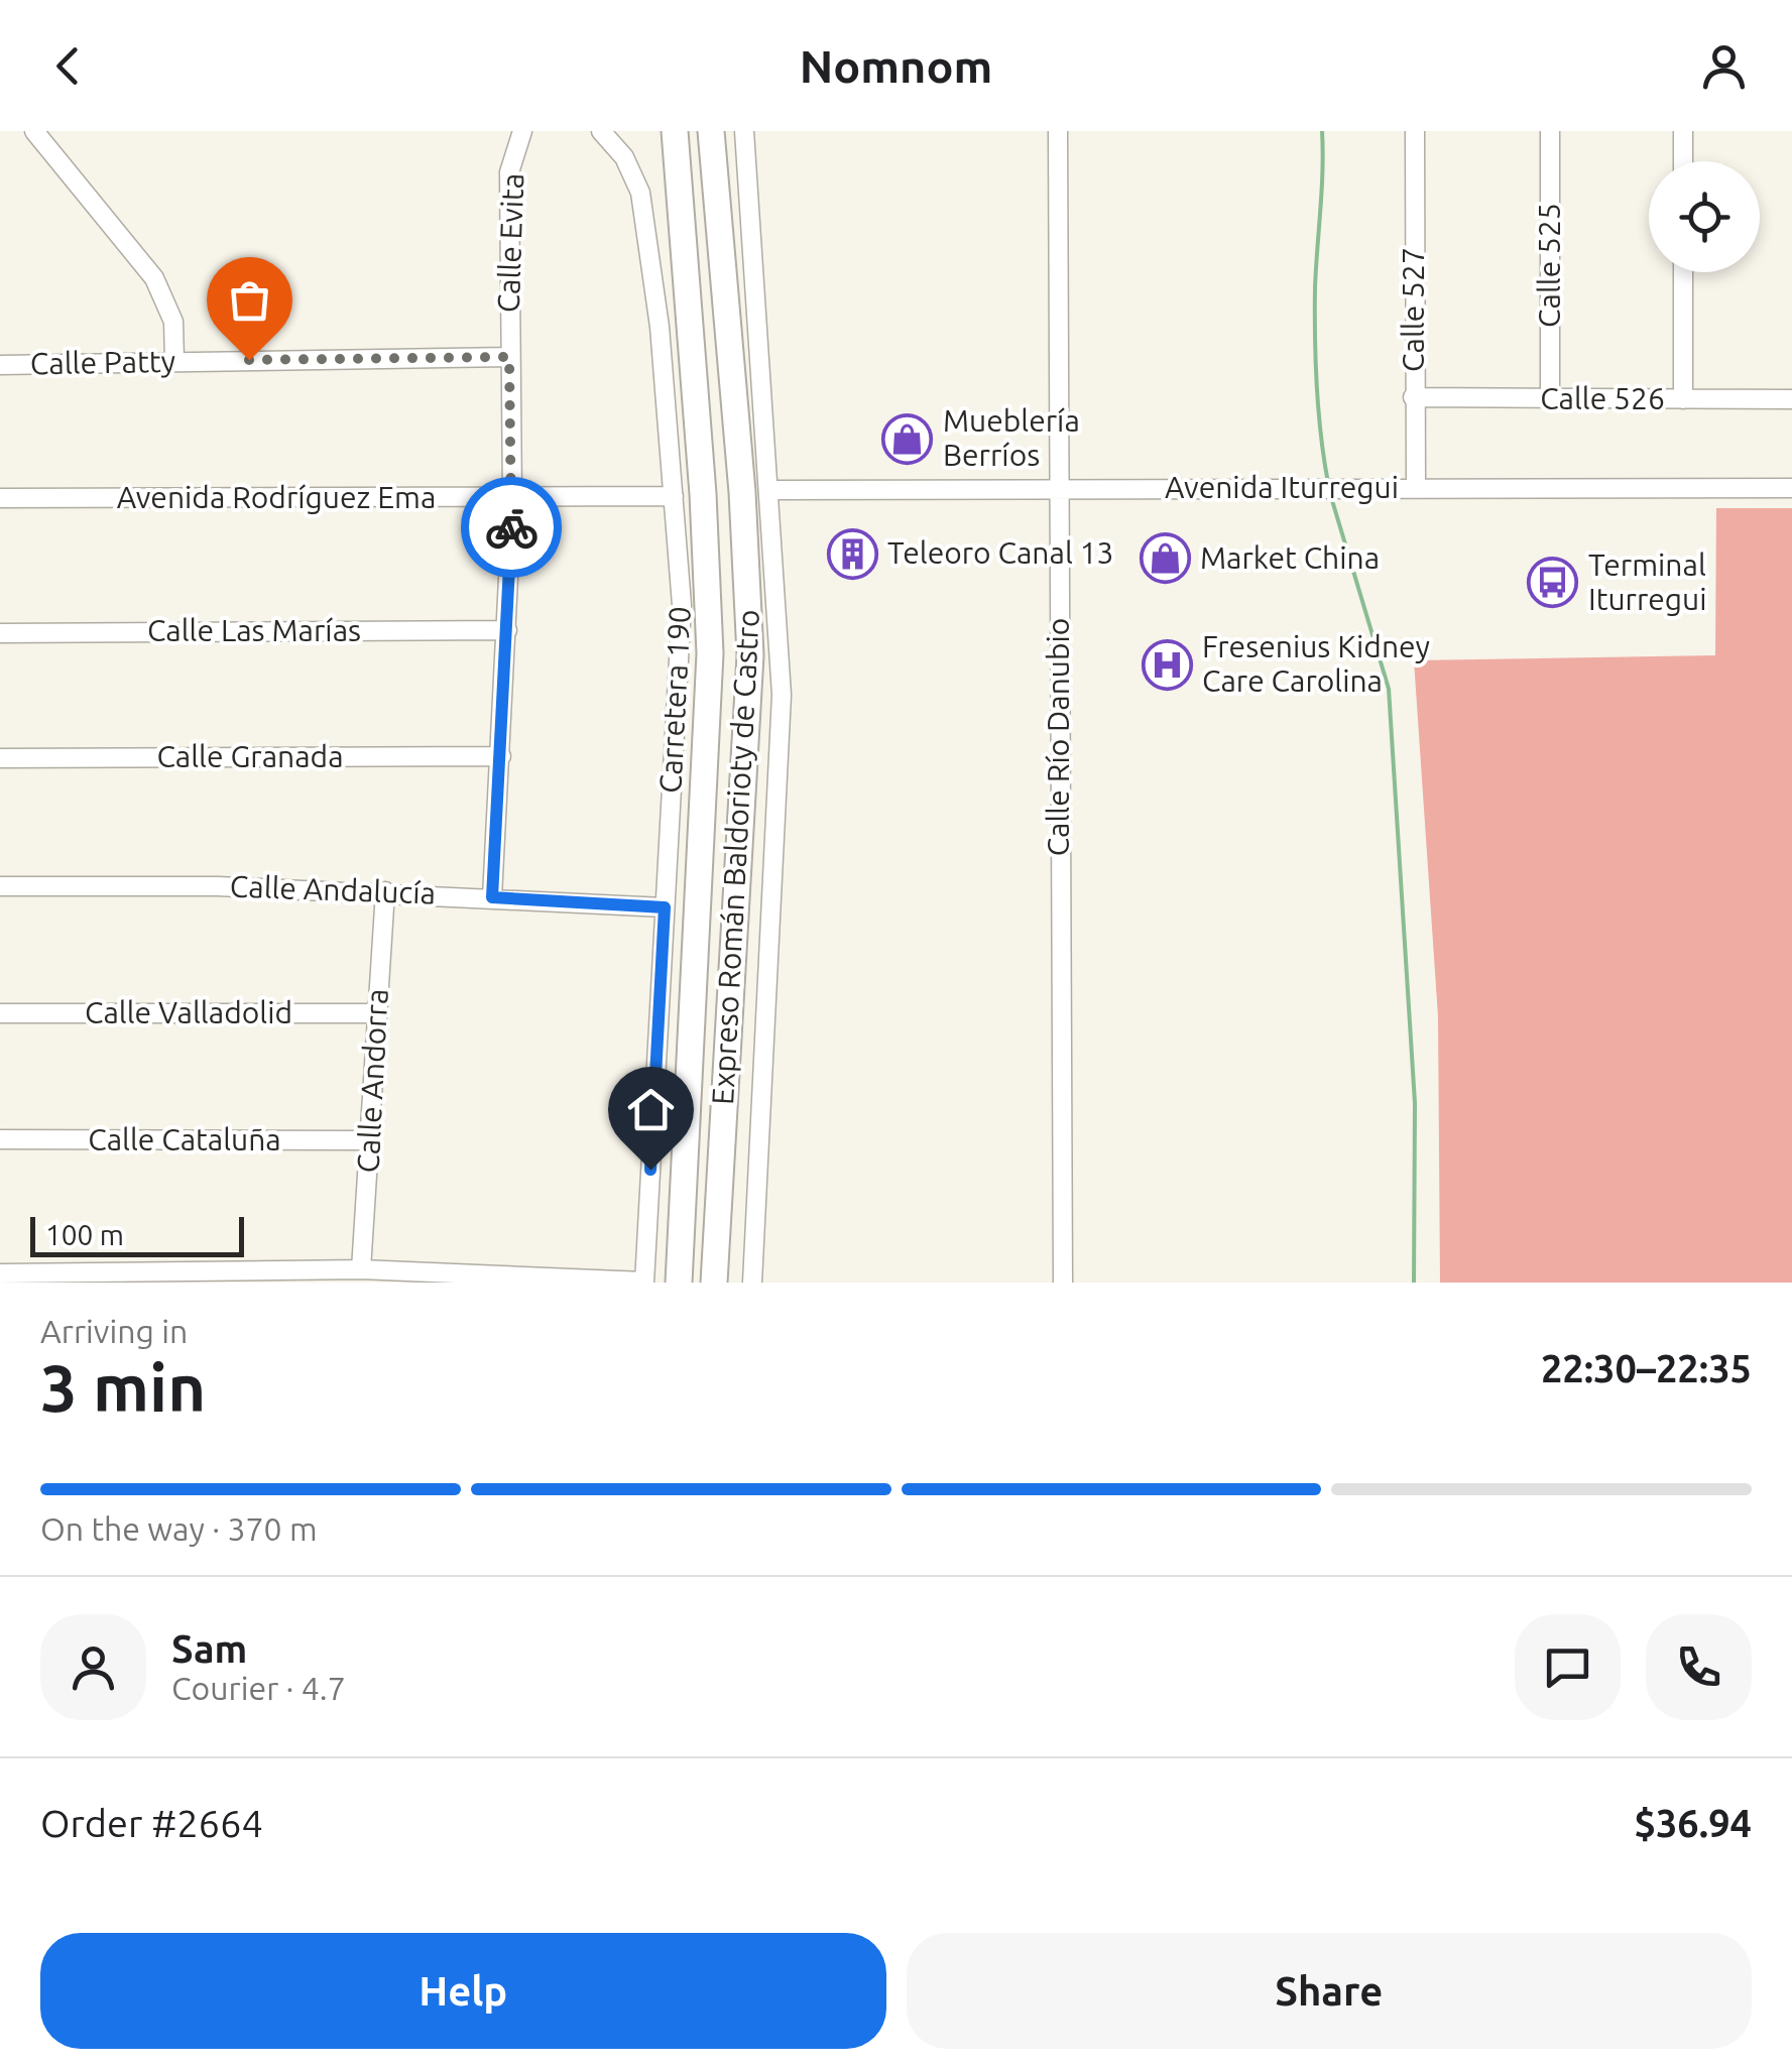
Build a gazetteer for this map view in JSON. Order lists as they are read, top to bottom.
{
  "streets": {
    "highway": ["Expreso Román Baldorioty de Castro"],
    "street": [
      "Calle Evita",
      "Calle 525",
      "Calle 527",
      "Calle Patty",
      "Calle 526",
      "Avenida Iturregui",
      "Avenida Rodríguez Ema",
      "Calle Las Marías",
      "Carretera 190",
      "Calle Río Danubio",
      "Calle Granada",
      "Calle Andalucía",
      "Calle Valladolid",
      "Calle Andorra",
      "Calle Cataluña"
    ]
  },
  "crossings": [
    ["Calle Evita", "Calle Patty"],
    ["Calle Evita", "Avenida Rodríguez Ema"],
    ["Calle Evita", "Calle Las Marías"],
    ["Calle Evita", "Calle Granada"],
    ["Calle Evita", "Calle Andalucía"],
    ["Calle 525", "Calle 526"],
    ["Calle 527", "Calle 526"],
    ["Calle 527", "Avenida Iturregui"],
    ["Avenida Iturregui", "Calle Río Danubio"],
    ["Avenida Rodríguez Ema", "Carretera 190"],
    ["Carretera 190", "Calle Andalucía"],
    ["Calle Andalucía", "Calle Andorra"],
    ["Calle Valladolid", "Calle Andorra"],
    ["Calle Andorra", "Calle Cataluña"]
  ],
  "places": {
    "shop": ["Mueblería Berríos", "Market China"],
    "building": ["Teleoro Canal 13"],
    "bus stop": ["Terminal Iturregui"],
    "hospital": ["Fresenius Kidney Care Carolina"]
  },
  "scale_bar": "100 m",
  "page": {
    "header": "Nomnom",
    "scale": "100 m",
    "heading": ["3 min", "Arriving in", "22:30–22:35"],
    "panel": [
      "Sam",
      "Courier · 4.7",
      "Order #2664",
      "$36.94"
    ],
    "bar": "On the way · 370 m",
    "buttons": ["Help", "Share"]
  }
}
